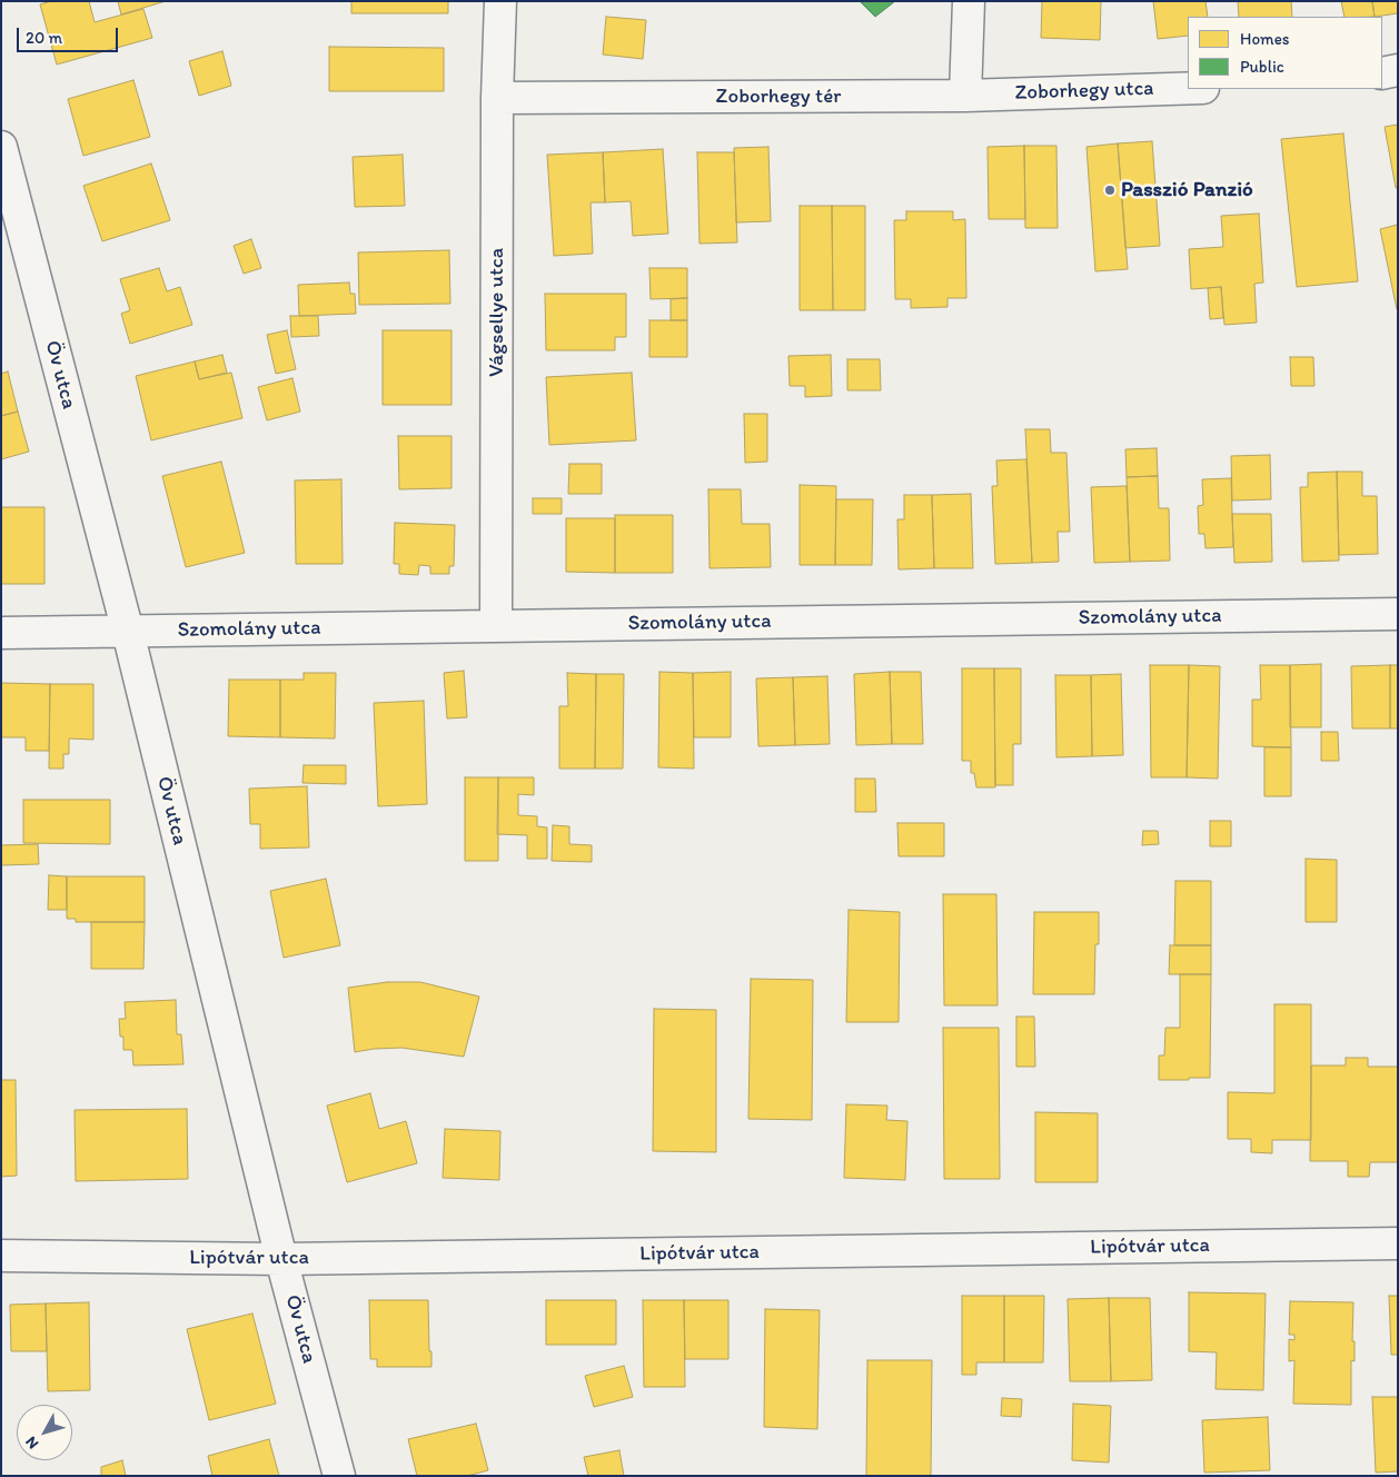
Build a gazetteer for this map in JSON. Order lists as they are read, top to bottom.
{
  "streets": {
    "street": [
      "Zoborhegy utca",
      "Zoborhegy tér",
      "Vágsellye utca",
      "Öv utca",
      "Szomolány utca",
      "Lipótvár utca"
    ]
  },
  "crossings": [
    ["Zoborhegy utca", "Zoborhegy tér"],
    ["Zoborhegy tér", "Vágsellye utca"],
    ["Vágsellye utca", "Szomolány utca"],
    ["Öv utca", "Szomolány utca"],
    ["Öv utca", "Lipótvár utca"]
  ],
  "places": ["Passzió Panzió"],
  "legend": ["Homes", "Public"],
  "scale_bar": "20 m",
  "north": "bottom left"
}
